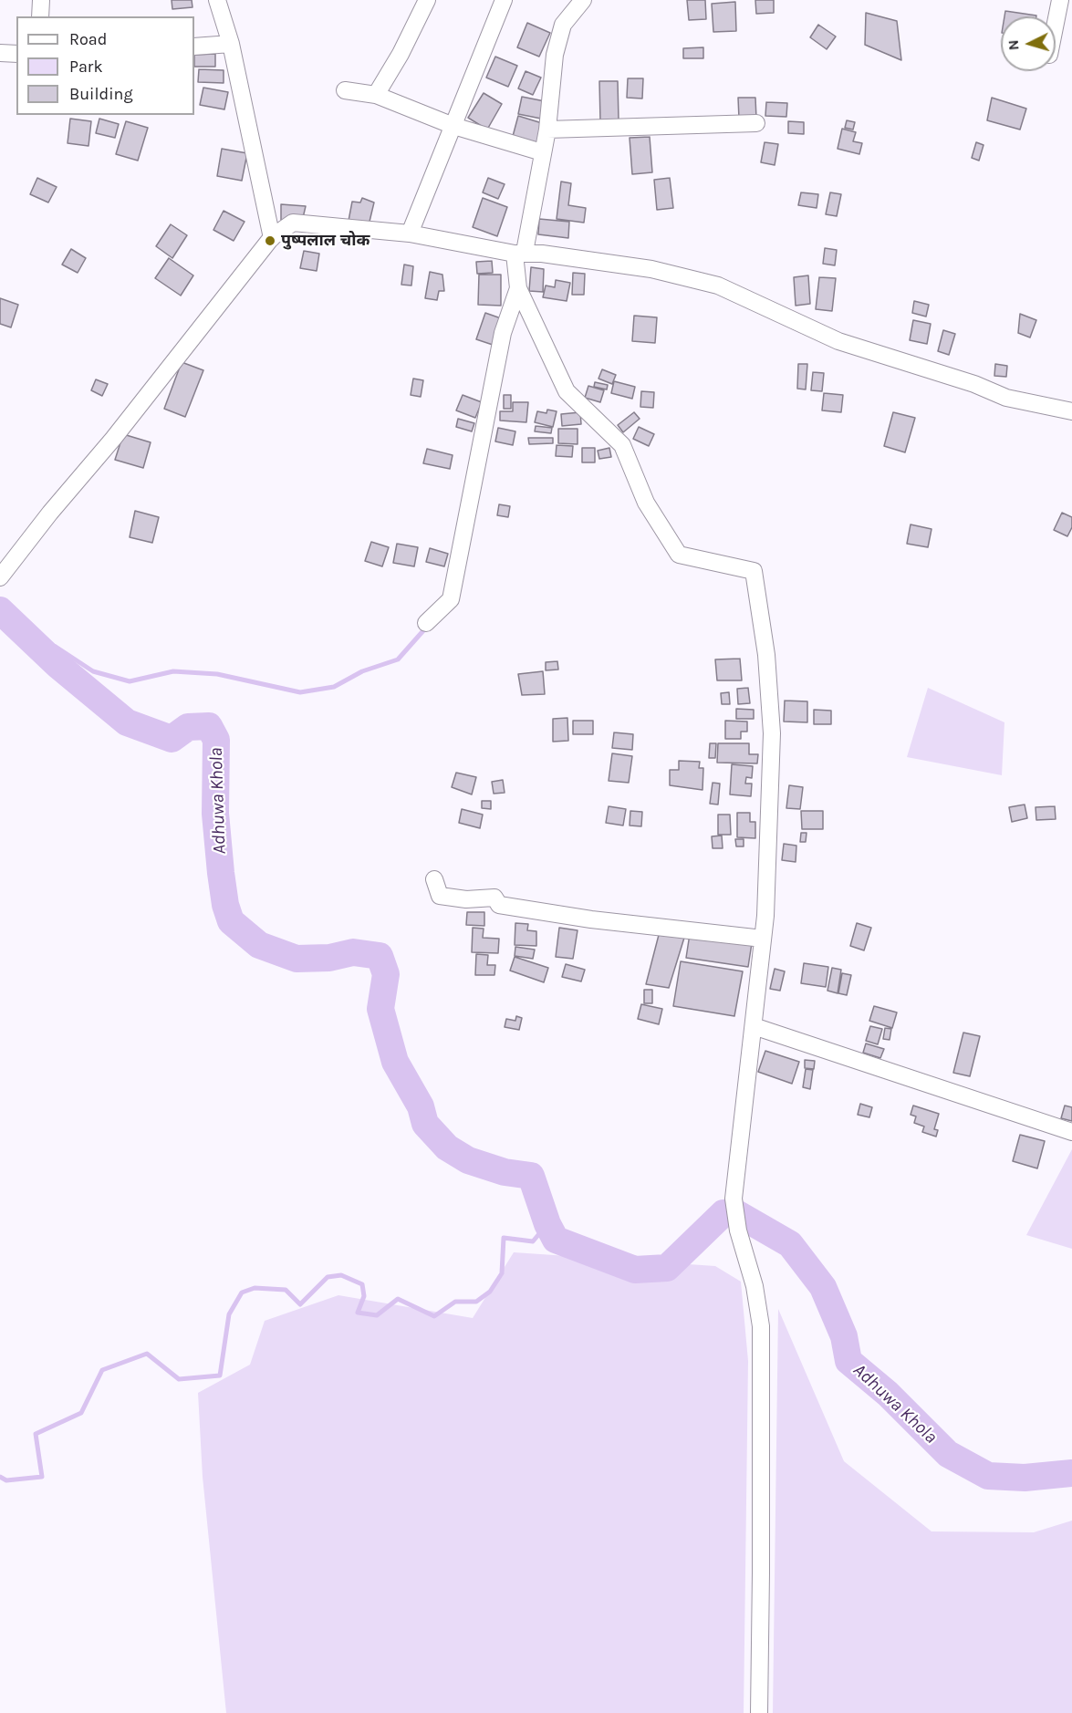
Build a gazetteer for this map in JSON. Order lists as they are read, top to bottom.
{
  "water": ["Adhuwa Khola"],
  "places": ["पुष्पलाल चोक"],
  "legend": ["Road", "Park", "Building"],
  "north": "left"
}
